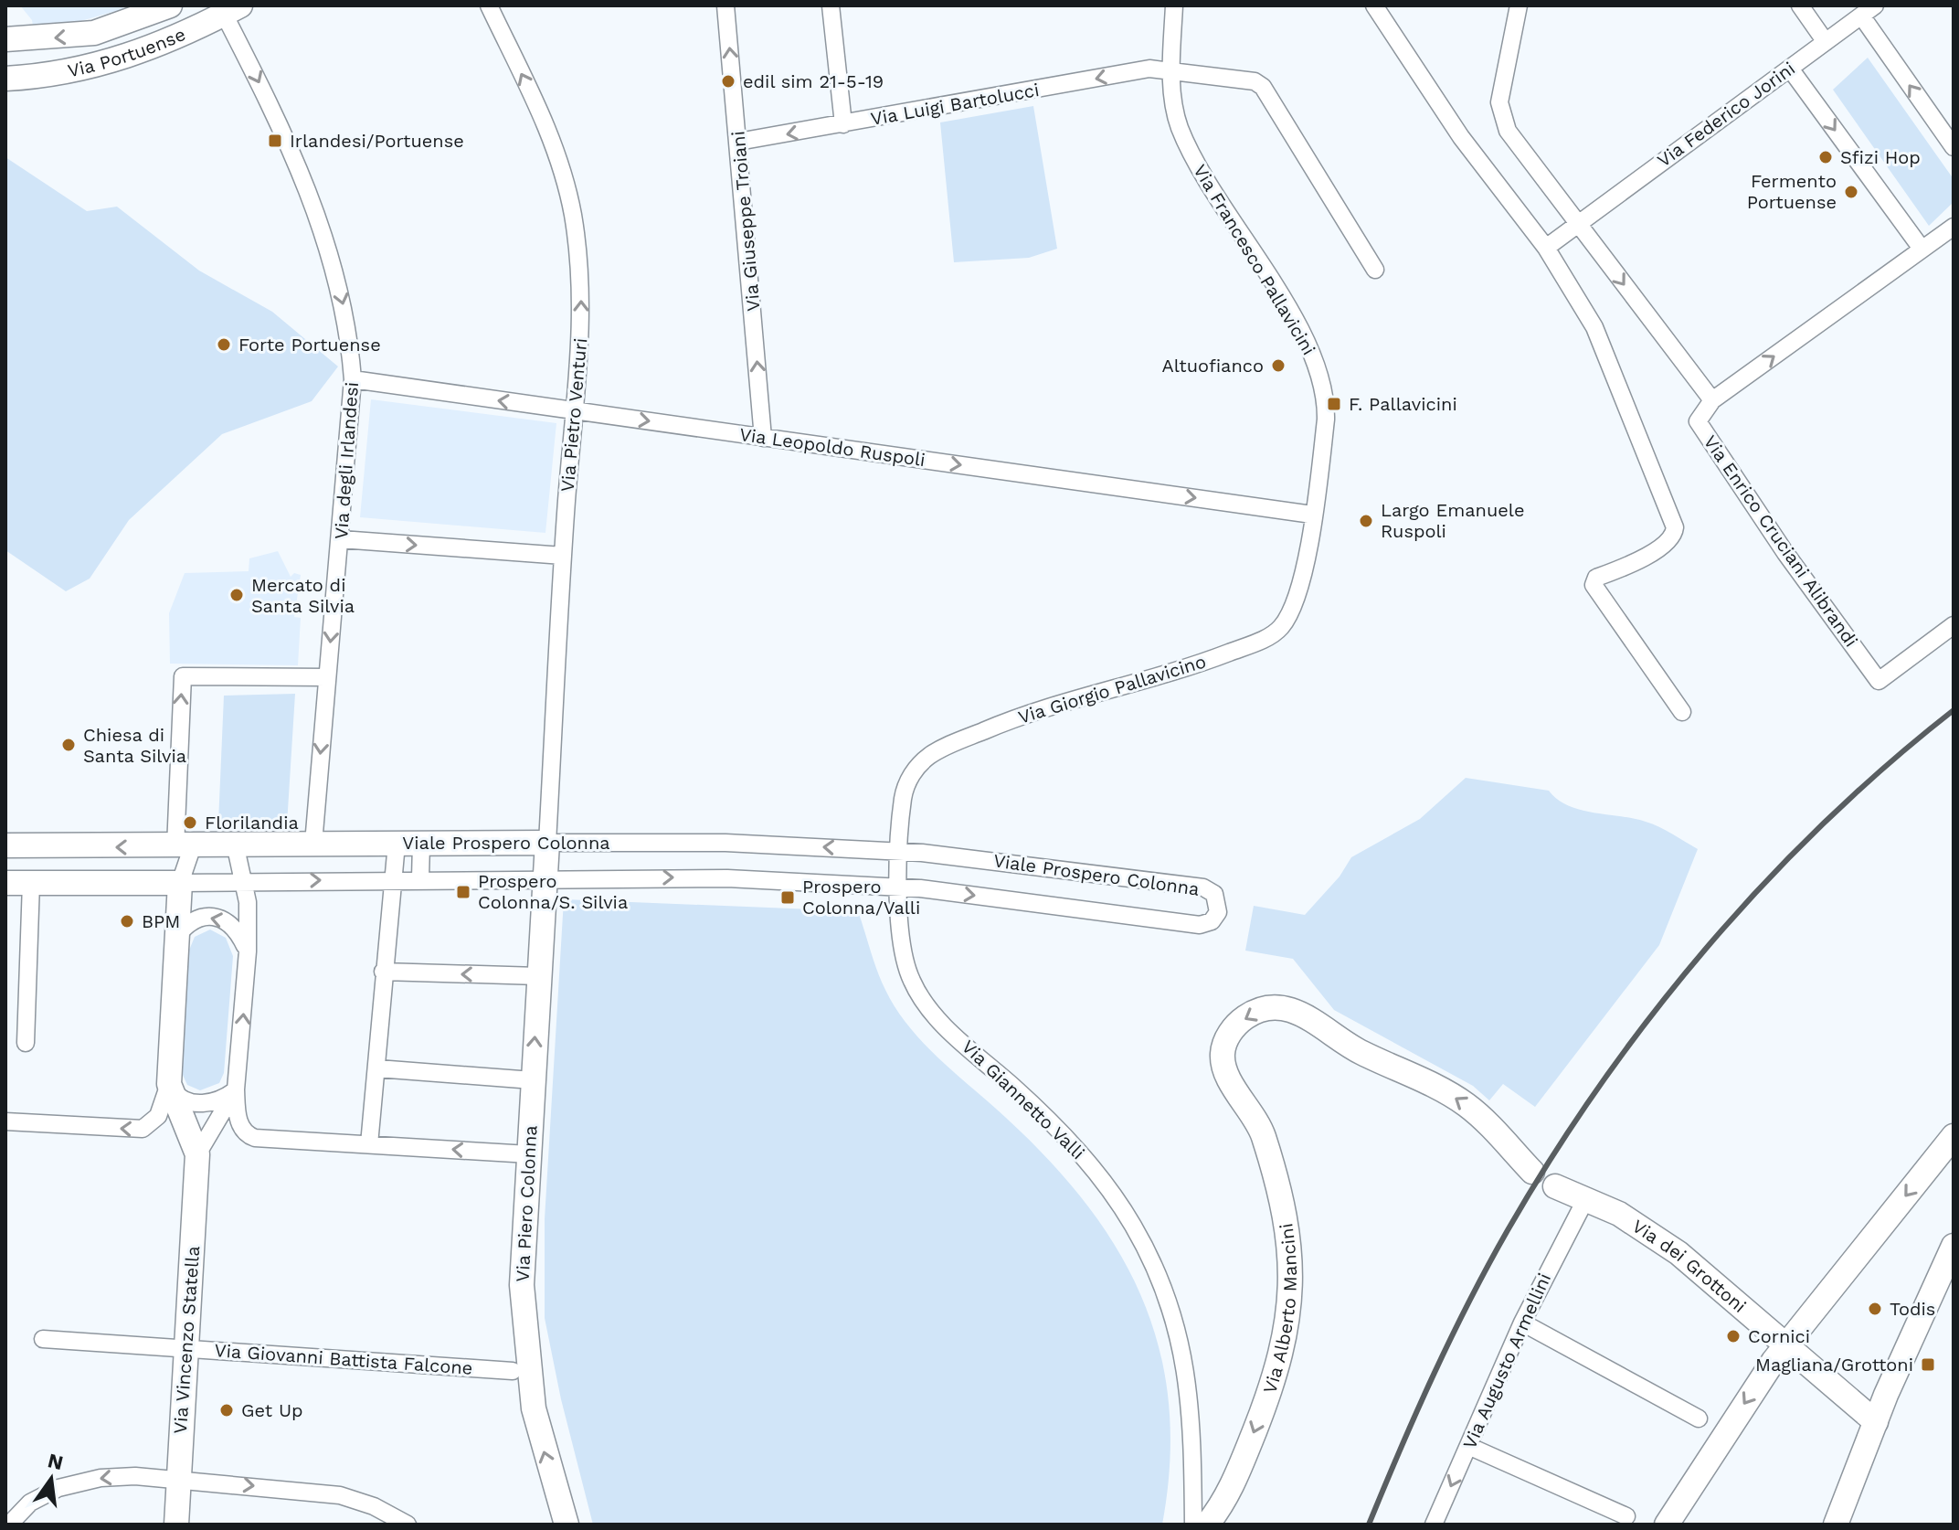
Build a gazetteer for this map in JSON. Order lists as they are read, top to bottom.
{
  "streets": {
    "street": [
      "Via Portuense",
      "Via Luigi Bartolucci",
      "Via Federico Jorini",
      "Via Giuseppe Troiani",
      "Via Francesco Pallavicini",
      "Via Pietro Venturi",
      "Via Leopoldo Ruspoli",
      "Via degli Irlandesi",
      "Via Enrico Cruciani Alibrandi",
      "Via Giorgio Pallavicino",
      "Viale Prospero Colonna",
      "Via Giannetto Valli",
      "Via Piero Colonna",
      "Via dei Grottoni",
      "Via Alberto Mancini",
      "Via Vincenzo Statella",
      "Via Giovanni Battista Falcone",
      "Via Augusto Armellini"
    ]
  },
  "crossings": [
    ["Via Portuense", "Via degli Irlandesi"],
    ["Via Luigi Bartolucci", "Via Giuseppe Troiani"],
    ["Via Luigi Bartolucci", "Via Francesco Pallavicini"],
    ["Via Giuseppe Troiani", "Via Leopoldo Ruspoli"],
    ["Via Francesco Pallavicini", "Via Leopoldo Ruspoli"],
    ["Via Francesco Pallavicini", "Via Giorgio Pallavicino"],
    ["Via Pietro Venturi", "Via Leopoldo Ruspoli"],
    ["Via Pietro Venturi", "Viale Prospero Colonna"],
    ["Via Pietro Venturi", "Via Piero Colonna"],
    ["Via Leopoldo Ruspoli", "Via degli Irlandesi"],
    ["Via Leopoldo Ruspoli", "Via Giorgio Pallavicino"],
    ["Via degli Irlandesi", "Viale Prospero Colonna"],
    ["Via Giorgio Pallavicino", "Viale Prospero Colonna"],
    ["Via Giorgio Pallavicino", "Via Giannetto Valli"],
    ["Viale Prospero Colonna", "Via Giannetto Valli"],
    ["Viale Prospero Colonna", "Via Piero Colonna"],
    ["Via dei Grottoni", "Via Augusto Armellini"],
    ["Via Vincenzo Statella", "Via Giovanni Battista Falcone"]
  ],
  "one_way": [
    "Via Luigi Bartolucci",
    "Via Giuseppe Troiani",
    "Via Pietro Venturi",
    "Via degli Irlandesi",
    "Via Piero Colonna"
  ],
  "places": {
    "other": [
      "edil sim 21-5-19",
      "Sfizi Hop",
      "Fermento Portuense",
      "Forte Portuense",
      "Altuofianco",
      "Largo Emanuele Ruspoli",
      "Mercato di Santa Silvia",
      "Chiesa di Santa Silvia",
      "Florilandia",
      "BPM",
      "Todis",
      "Cornici",
      "Get Up"
    ],
    "transit": [
      "Irlandesi/Portuense",
      "F. Pallavicini",
      "Prospero Colonna/S. Silvia",
      "Prospero Colonna/Valli",
      "Magliana/Grottoni"
    ]
  },
  "north": "top"
}
